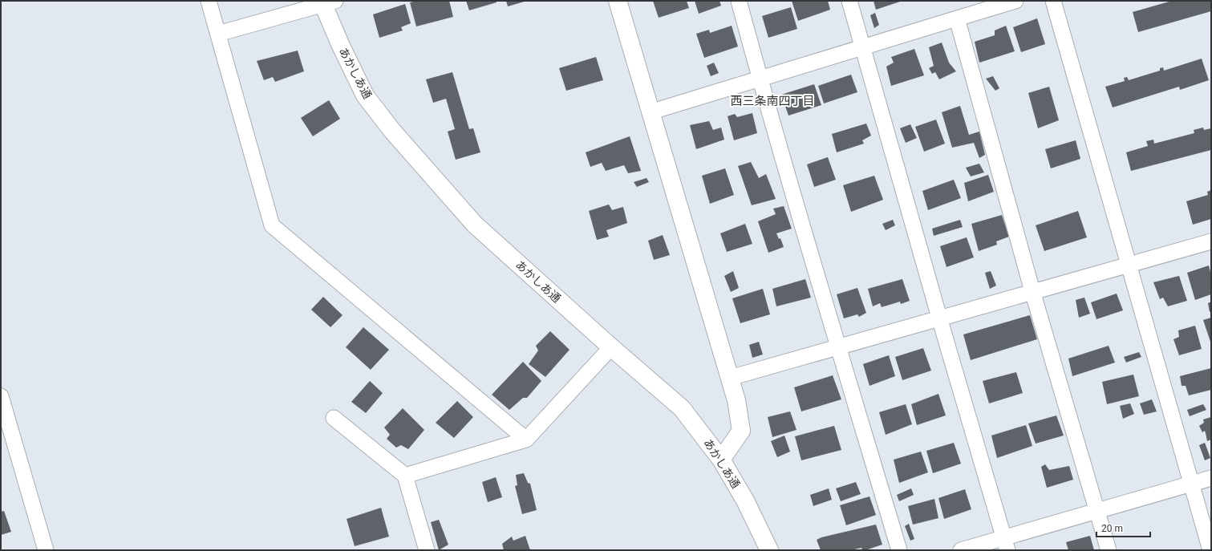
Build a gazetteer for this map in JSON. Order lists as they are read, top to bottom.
{
  "streets": {
    "street": ["あかしあ通"]
  },
  "districts": ["西三条南四丁目"],
  "scale_bar": "20 m"
}
